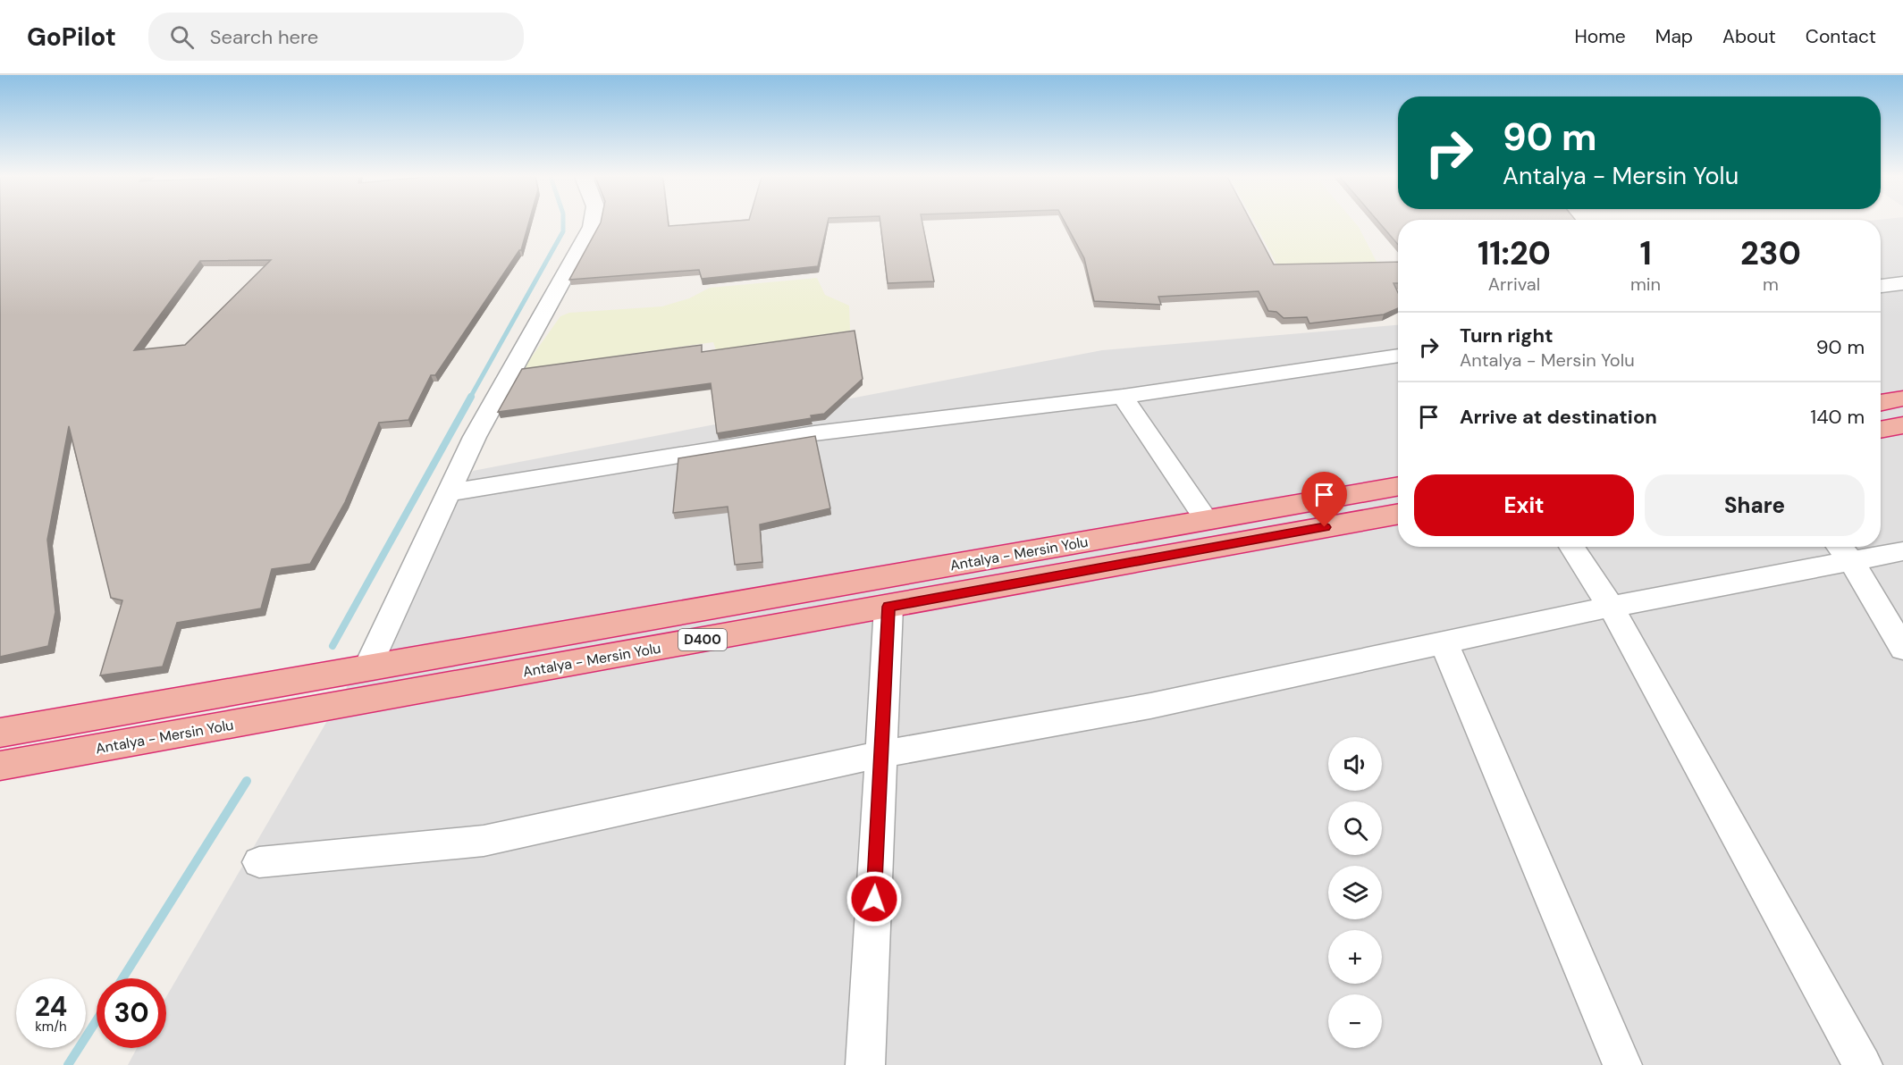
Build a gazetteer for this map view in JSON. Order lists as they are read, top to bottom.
{
  "streets": {
    "highway": ["Antalya - Mersin Yolu", "D400"]
  },
  "page": {
    "header": "GoPilot",
    "search": "Search here",
    "nav": [
      "Home",
      "Map",
      "About",
      "Contact"
    ],
    "turn": ["90 m", "Antalya - Mersin Yolu"],
    "eta": [
      "11:20",
      "Arrival",
      "1",
      "min",
      "230",
      "m"
    ],
    "list": [
      {
        "name": "Turn right",
        "note": "Antalya - Mersin Yolu",
        "value": "90 m"
      },
      {
        "name": "Arrive at destination",
        "value": "140 m"
      }
    ],
    "buttons": ["Exit", "Share"],
    "map_buttons": ["+", "−"],
    "speed": "24 km/h",
    "limit": "30"
  }
}
